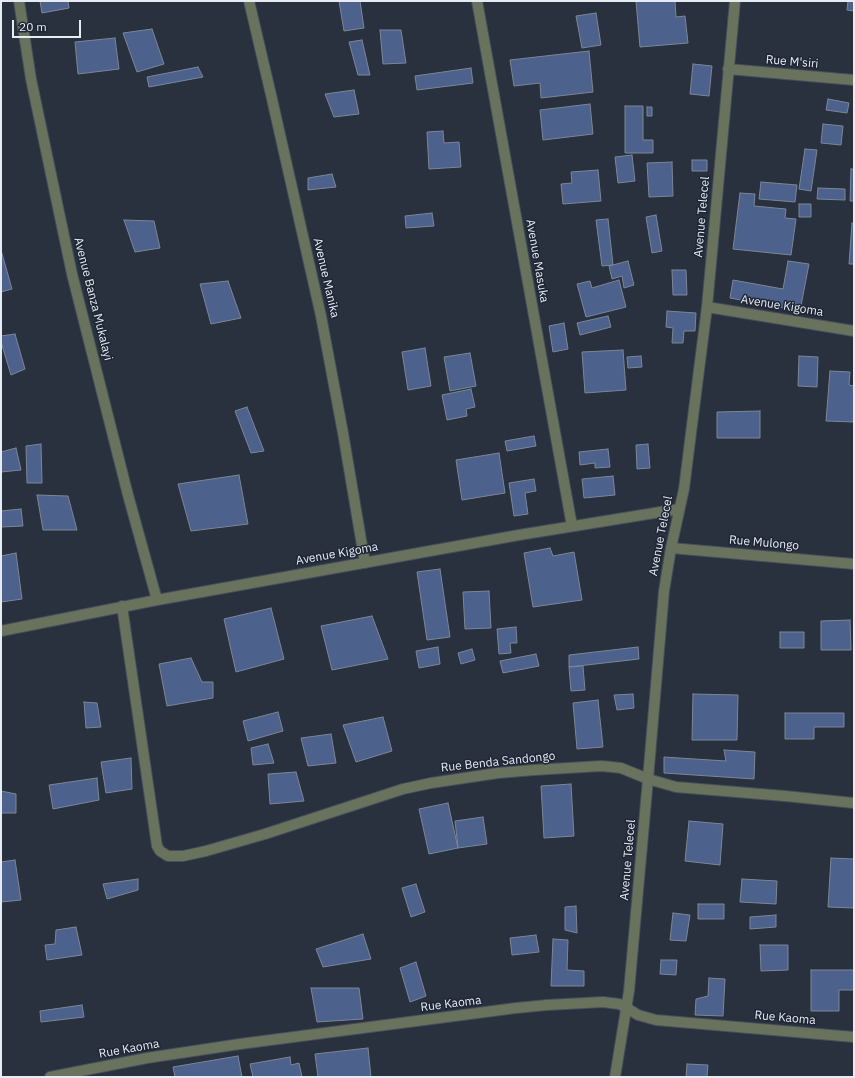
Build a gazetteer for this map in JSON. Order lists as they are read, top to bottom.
{
  "streets": {
    "street": [
      "Rue M'siri",
      "Avenue Telecel",
      "Avenue Masuka",
      "Avenue Manika",
      "Avenue Banza Mukalayi",
      "Avenue Kigoma",
      "Rue Mulongo",
      "Rue Benda Sandongo",
      "Rue Kaoma"
    ]
  },
  "crossings": [
    ["Rue M'siri", "Avenue Telecel"],
    ["Avenue Telecel", "Avenue Kigoma"],
    ["Avenue Telecel", "Rue Mulongo"],
    ["Avenue Telecel", "Rue Benda Sandongo"],
    ["Avenue Telecel", "Rue Kaoma"],
    ["Avenue Masuka", "Avenue Kigoma"],
    ["Avenue Manika", "Avenue Kigoma"],
    ["Avenue Banza Mukalayi", "Avenue Kigoma"],
    ["Avenue Kigoma", "Rue Benda Sandongo"]
  ],
  "scale_bar": "20 m"
}
